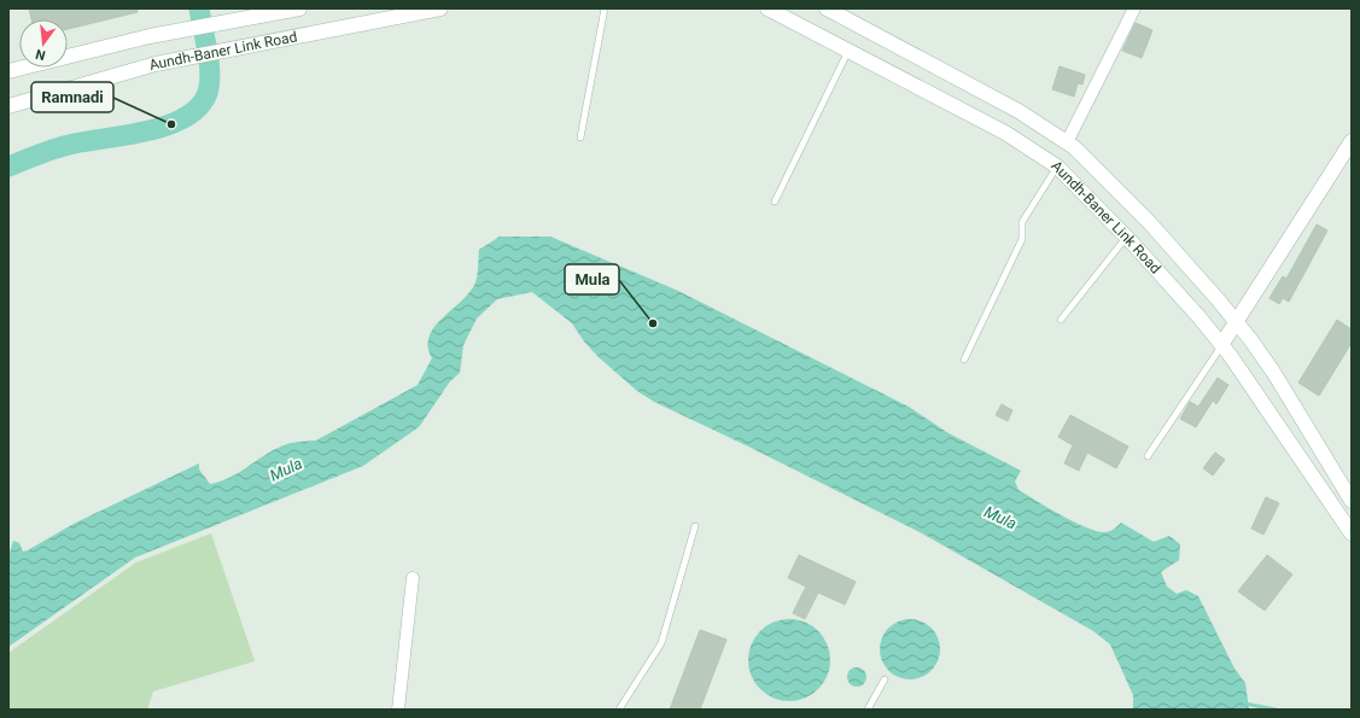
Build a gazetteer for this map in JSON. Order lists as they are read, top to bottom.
{
  "streets": {
    "main road": ["Aundh-Baner Link Road"]
  },
  "water": ["Mula"],
  "places": ["Ramnadi", "Mula"],
  "north": "bottom"
}
